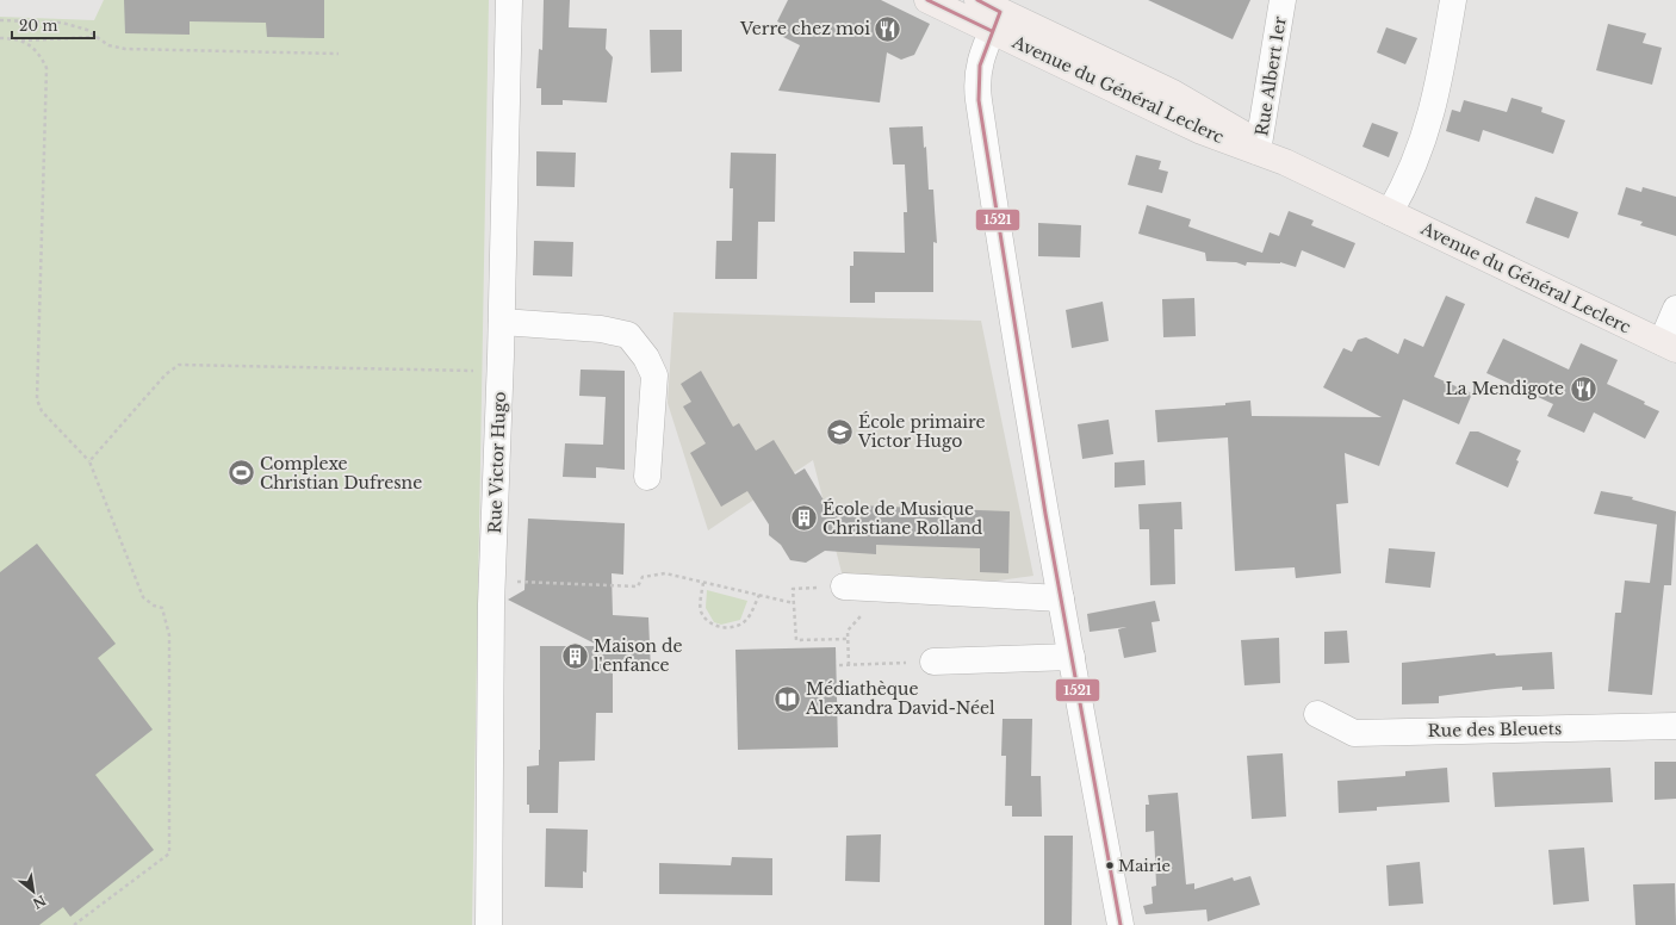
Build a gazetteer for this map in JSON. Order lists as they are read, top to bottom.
{
  "streets": {
    "main road": ["Avenue du Général Leclerc"],
    "street": ["Rue Albert 1er", "Rue Victor Hugo", "Rue des Bleuets"]
  },
  "crossings": [
    ["Rue Albert 1er", "Avenue du Général Leclerc"]
  ],
  "places": {
    "restaurant": ["Verre chez moi", "La Mendigote"],
    "school or university": ["École primaire Victor Hugo"],
    "sports": ["Complexe Christian Dufresne"],
    "building": ["École de Musique Christiane Rolland", "Maison de l'enfance"],
    "library": ["Médiathèque Alexandra David-Néel"],
    "other": ["Mairie"]
  },
  "lines": ["transit line 1521"],
  "scale_bar": "20 m",
  "north": "bottom right"
}
